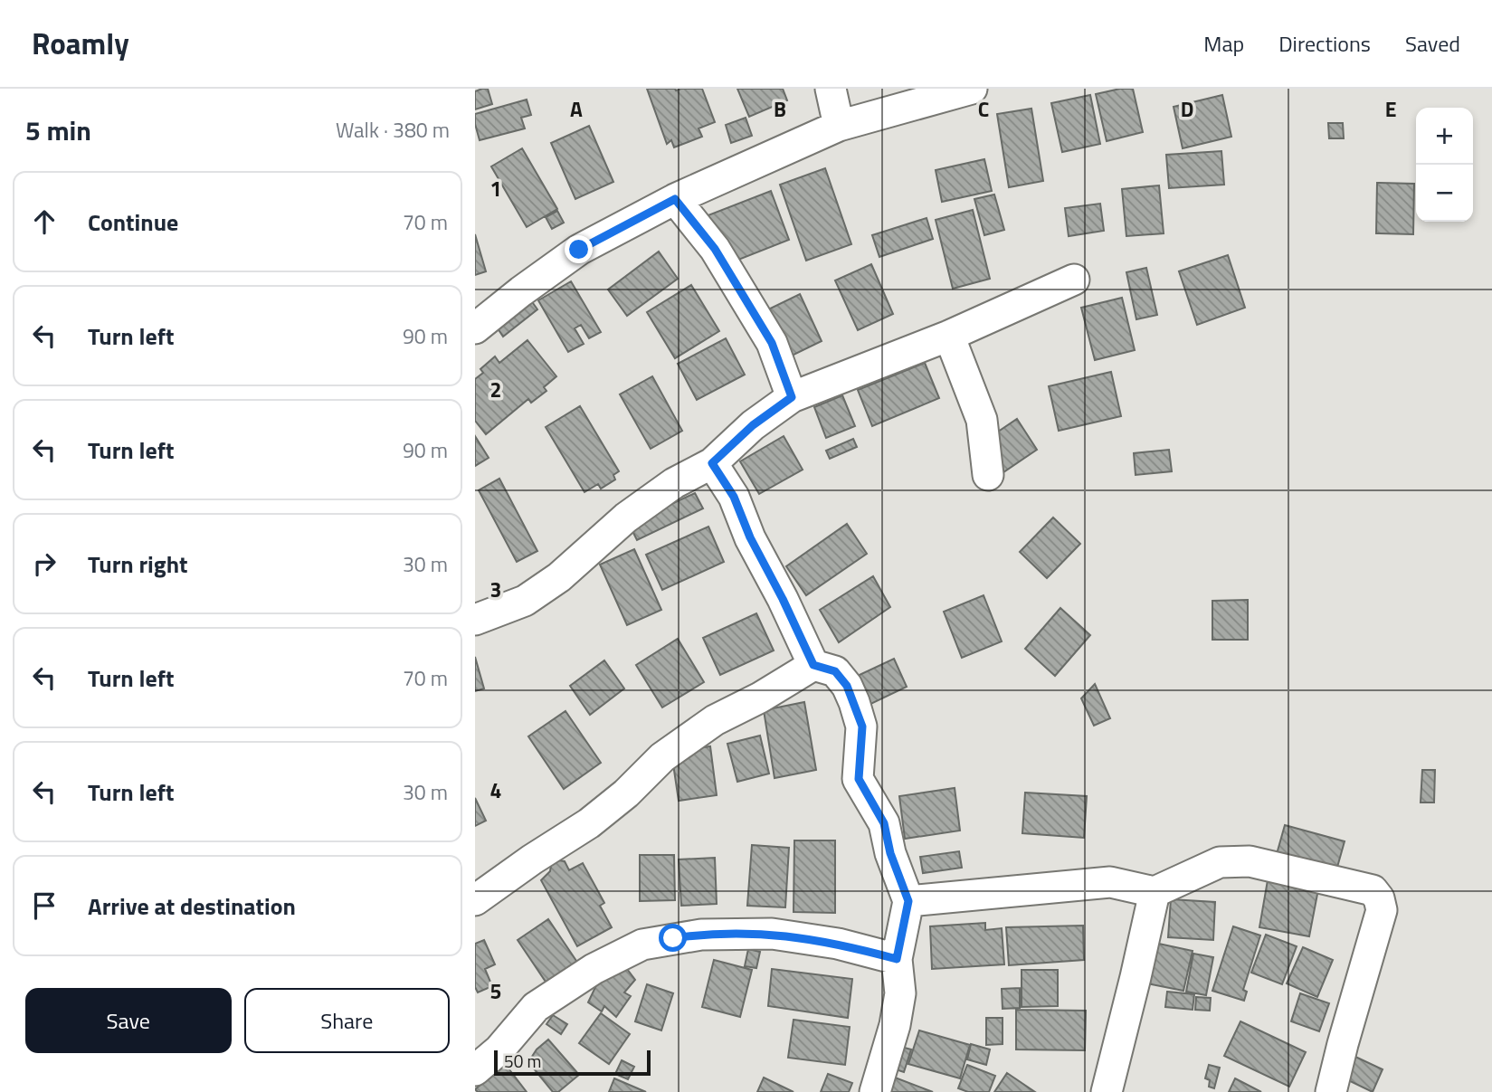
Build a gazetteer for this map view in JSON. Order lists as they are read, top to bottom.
{
  "scale_bar": "50 m",
  "page": {
    "header": "Roamly",
    "nav": ["Map", "Directions", "Saved"],
    "heading": ["5 min", "Walk · 380 m"],
    "map_buttons": ["+", "−"],
    "list": [
      ["Continue", "70 m"],
      ["Turn left", "90 m"],
      ["Turn left", "90 m"],
      ["Turn right", "30 m"],
      ["Turn left", "70 m"],
      ["Turn left", "30 m"],
      "Arrive at destination"
    ],
    "buttons": ["Save", "Share"],
    "scale": "50 m"
  },
  "grid": {
    "columns": [
      "A",
      "B",
      "C",
      "D",
      "E"
    ],
    "rows": [
      "1",
      "2",
      "3",
      "4",
      "5"
    ]
  }
}
